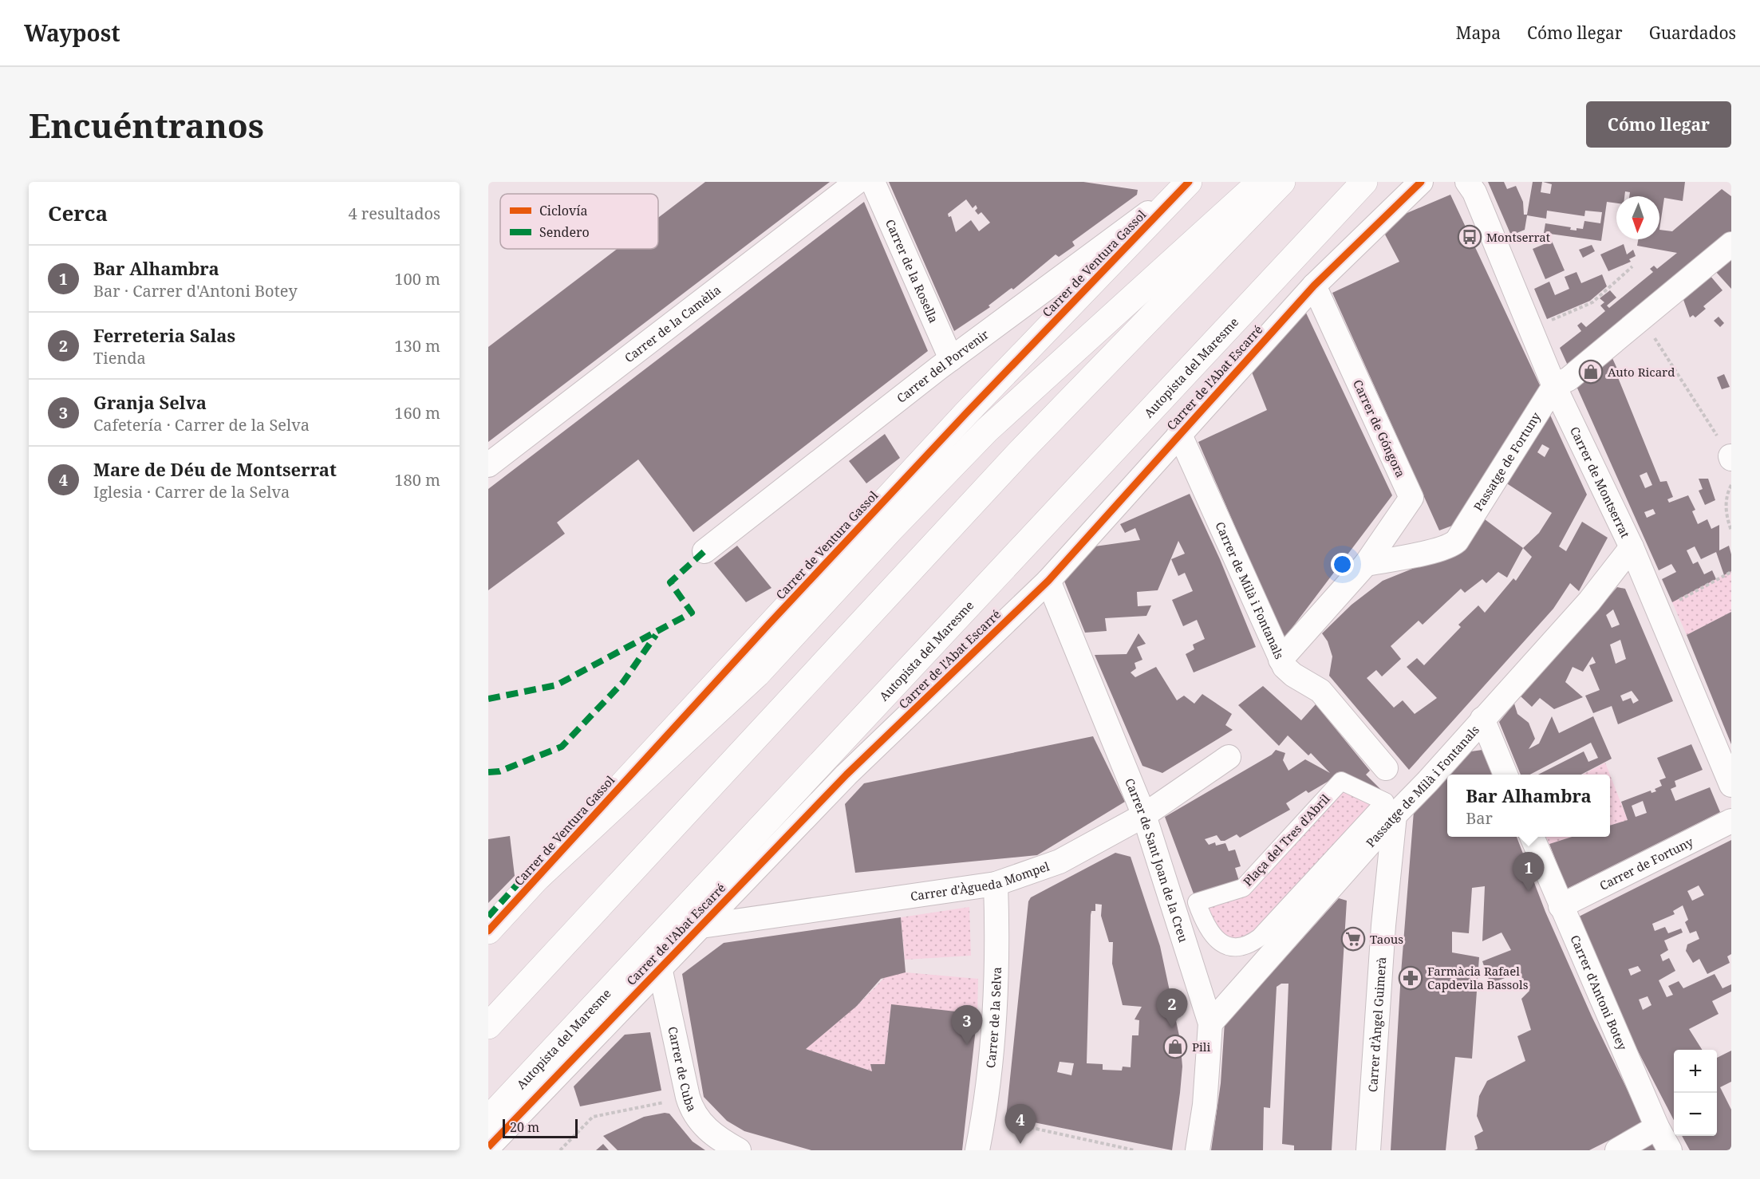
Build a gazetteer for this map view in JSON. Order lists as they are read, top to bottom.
{
  "streets": {
    "main road": ["Carrer de Ventura Gassol", "Autopista del Maresme"],
    "street": [
      "Carrer de la Rosella",
      "Carrer de la Camèlia",
      "Carrer del Porvenir",
      "Carrer de l'Abat Escarré",
      "Carrer de Góngora",
      "Passatge de Fortuny",
      "Carrer de Montserrat",
      "Carrer de Milà i Fontanals",
      "Passatge de Milà i Fontanals",
      "Plaça del Tres d'Abril",
      "Carrer de Sant Joan de la Creu",
      "Carrer de Fortuny",
      "Carrer d'Àgueda Mompel",
      "Carrer d'Antoni Botey",
      "Carrer de la Selva",
      "Carrer d'Àngel Guimerà",
      "Carrer de Cuba"
    ]
  },
  "crossings": [
    ["Carrer de Ventura Gassol", "Carrer del Porvenir"],
    ["Carrer de la Rosella", "Carrer del Porvenir"],
    ["Carrer de l'Abat Escarré", "Carrer de Góngora"],
    ["Carrer de l'Abat Escarré", "Carrer de Milà i Fontanals"],
    ["Carrer de l'Abat Escarré", "Carrer de Sant Joan de la Creu"],
    ["Carrer de l'Abat Escarré", "Carrer d'Àgueda Mompel"],
    ["Carrer de l'Abat Escarré", "Carrer de Cuba"],
    ["Carrer de Góngora", "Passatge de Fortuny"],
    ["Passatge de Fortuny", "Carrer de Montserrat"],
    ["Carrer de Montserrat", "Passatge de Milà i Fontanals"],
    ["Passatge de Milà i Fontanals", "Plaça del Tres d'Abril"],
    ["Passatge de Milà i Fontanals", "Carrer de Sant Joan de la Creu"],
    ["Passatge de Milà i Fontanals", "Carrer d'Àngel Guimerà"],
    ["Plaça del Tres d'Abril", "Carrer d'Àngel Guimerà"],
    ["Carrer de Sant Joan de la Creu", "Carrer d'Àgueda Mompel"],
    ["Carrer de Fortuny", "Carrer d'Antoni Botey"],
    ["Carrer d'Àgueda Mompel", "Carrer de la Selva"]
  ],
  "places": {
    "bus stop": ["Montserrat"],
    "shop": ["Auto Ricard", "Pili"],
    "supermarket": ["Taous"],
    "pharmacy": ["Farmàcia Rafael Capdevila Bassols"]
  },
  "legend": ["Ciclovía", "Sendero"],
  "scale_bar": "20 m",
  "north": "bottom",
  "page": {
    "header": "Waypost",
    "nav": ["Mapa", "Cómo llegar", "Guardados"],
    "buttons": "Cómo llegar",
    "title": "Encuéntranos",
    "heading": ["Cerca", "4 resultados"],
    "list": [
      {
        "mark": "1",
        "name": "Bar Alhambra",
        "note": "Bar · Carrer d'Antoni Botey",
        "value": "100 m"
      },
      {
        "mark": "2",
        "name": "Ferreteria Salas",
        "note": "Tienda",
        "value": "130 m"
      },
      {
        "mark": "3",
        "name": "Granja Selva",
        "note": "Cafetería · Carrer de la Selva",
        "value": "160 m"
      },
      {
        "mark": "4",
        "name": "Mare de Déu de Montserrat",
        "note": "Iglesia · Carrer de la Selva",
        "value": "180 m"
      }
    ],
    "popup": ["Bar Alhambra", "Bar"],
    "pins": [
      "1",
      "2",
      "3",
      "4"
    ],
    "map_buttons": ["+", "−"],
    "scale": "20 m"
  }
}
